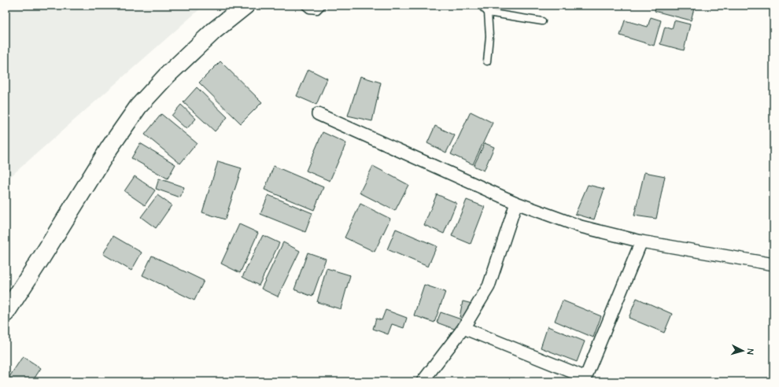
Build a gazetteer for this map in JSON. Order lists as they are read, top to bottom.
{
  "north": "right"
}
